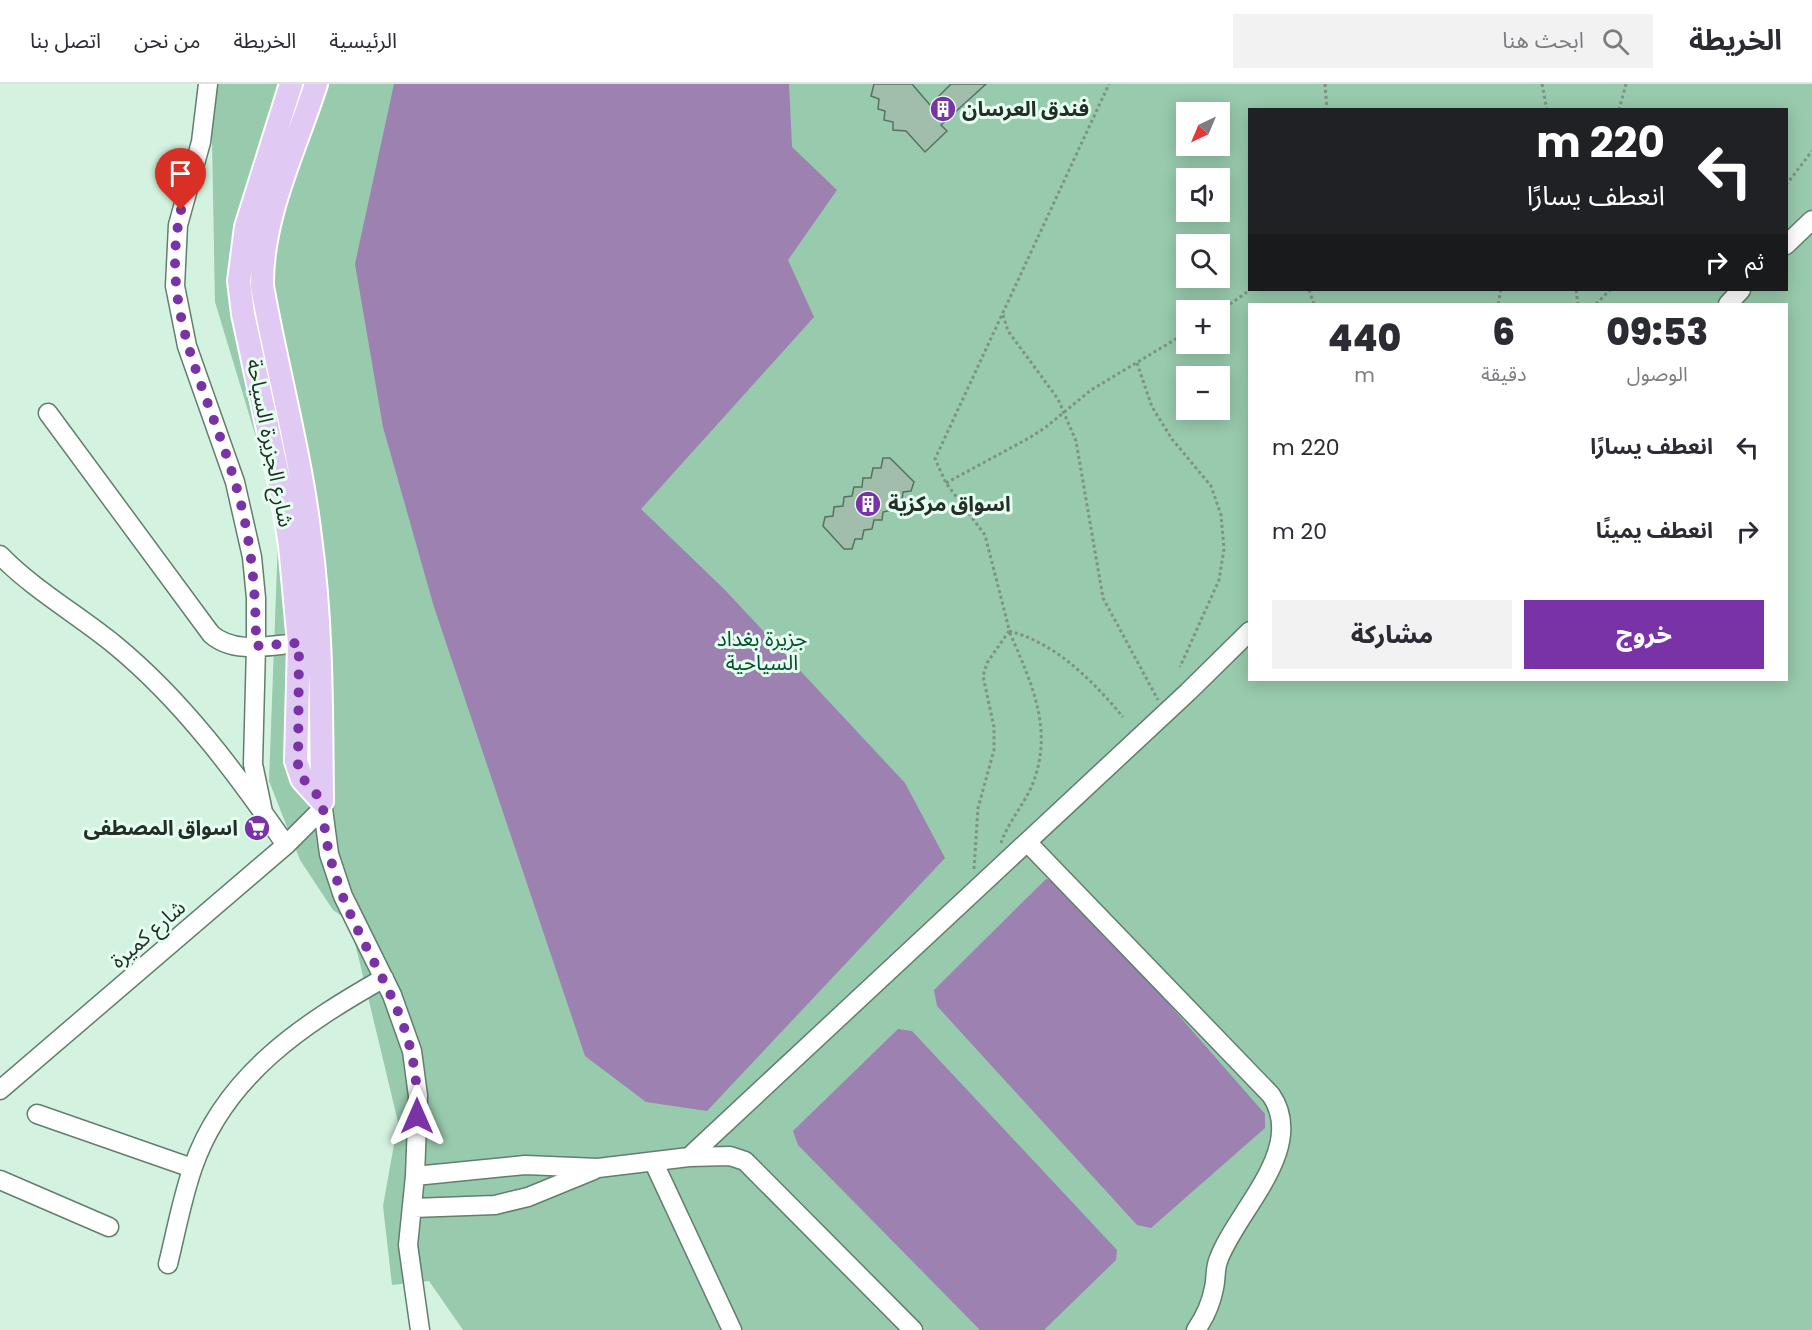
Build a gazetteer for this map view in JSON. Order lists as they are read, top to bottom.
{
  "streets": {
    "main road": ["شارع الجزيرة السياحة"],
    "street": ["شارع كميرة"]
  },
  "crossings": [
    ["شارع الجزيرة السياحة", "شارع كميرة"]
  ],
  "parks": ["جزيرة بغداد السياحية"],
  "places": {
    "building": ["فندق العرسان", "اسواق مركزية"],
    "supermarket": ["اسواق المصطفى"]
  },
  "north": "bottom left",
  "page": {
    "header": "الخريطة",
    "search": "ابحث هنا",
    "nav": [
      "الرئيسية",
      "الخريطة",
      "من نحن",
      "اتصل بنا"
    ],
    "map_buttons": ["+", "−"],
    "turn": ["220 m", "انعطف يسارًا"],
    "then": "ثم",
    "eta": [
      "09:53",
      "الوصول",
      "6",
      "دقيقة",
      "440",
      "m"
    ],
    "list": [
      {
        "name": "انعطف يسارًا",
        "value": "220 m"
      },
      {
        "name": "انعطف يمينًا",
        "value": "20 m"
      }
    ],
    "buttons": ["خروج", "مشاركة"]
  }
}
